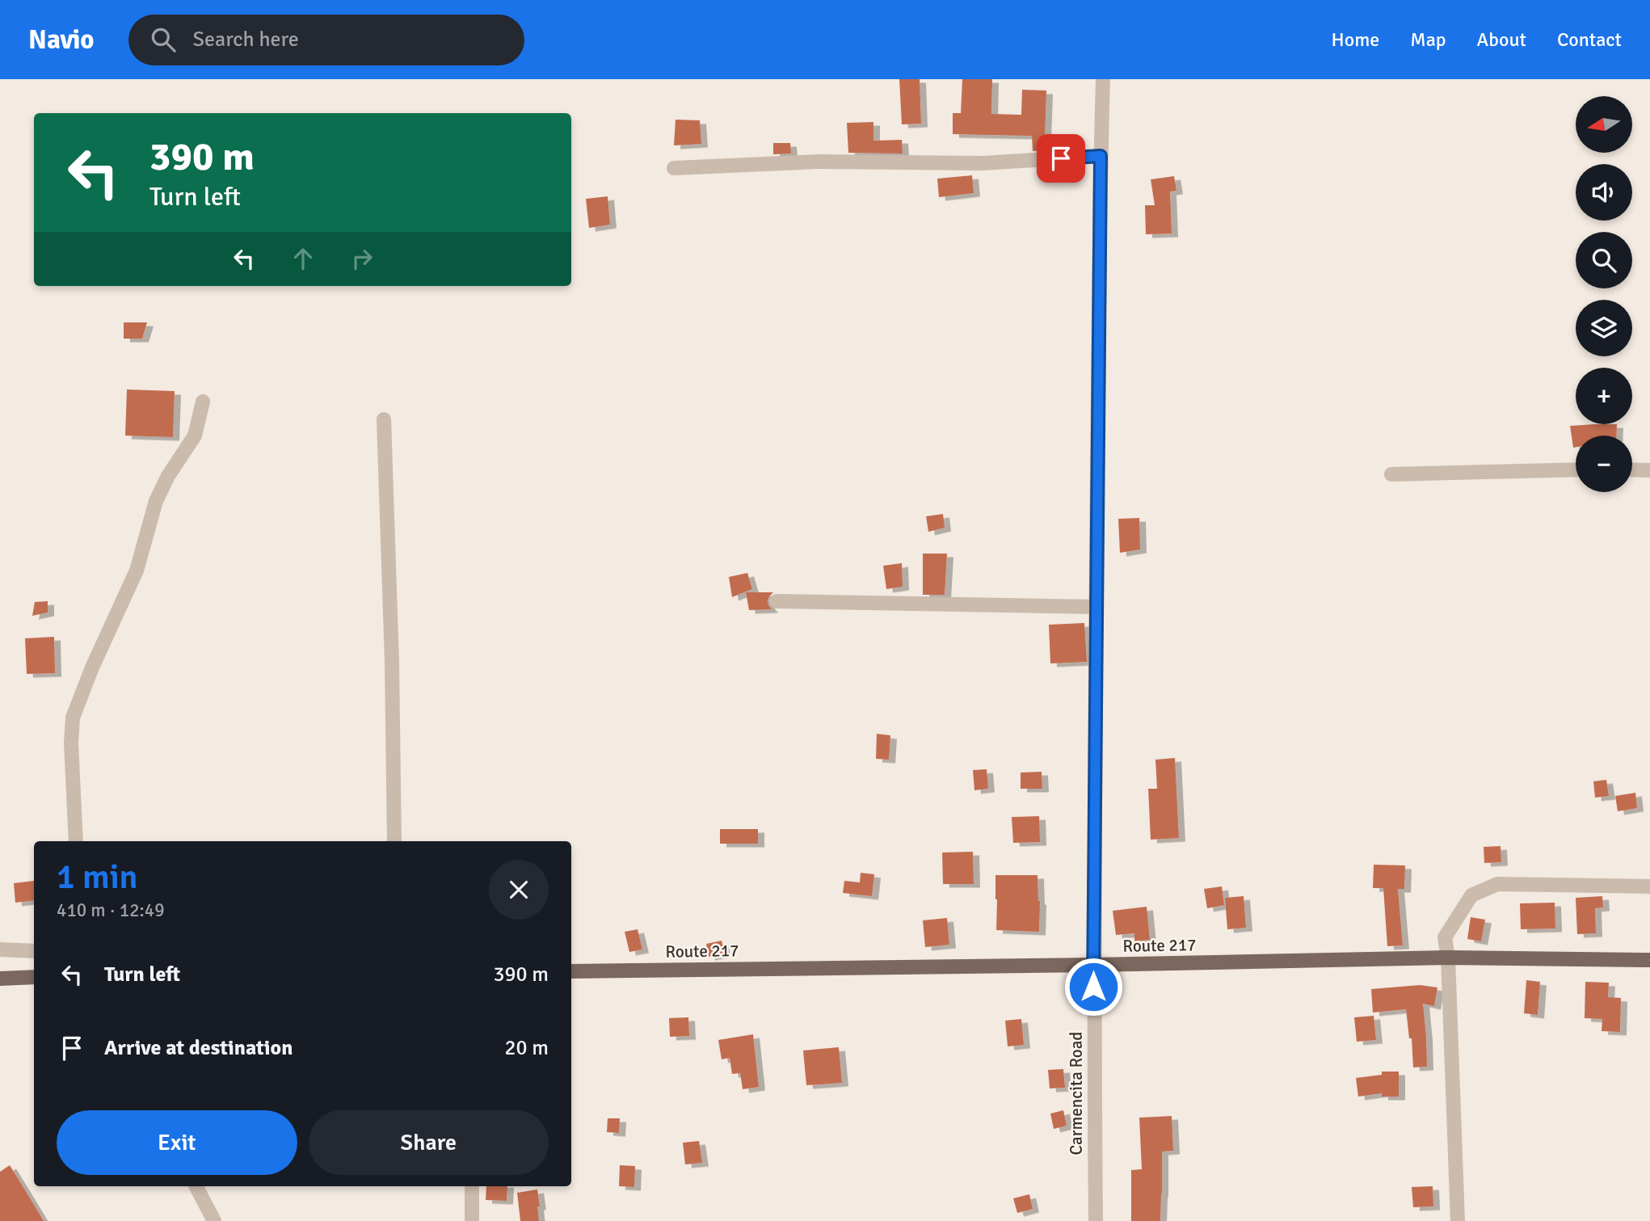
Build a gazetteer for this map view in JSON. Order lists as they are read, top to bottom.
{
  "streets": {
    "main road": ["Route 217"],
    "street": ["Carmencita Road"]
  },
  "crossings": [
    ["Route 217", "Carmencita Road"]
  ],
  "north": "left",
  "page": {
    "header": "Navio",
    "search": "Search here",
    "nav": [
      "Home",
      "Map",
      "About",
      "Contact"
    ],
    "map_buttons": ["+", "−"],
    "turn": ["390 m", "Turn left"],
    "heading": ["1 min", "410 m · 12:49"],
    "list": [
      {
        "name": "Turn left",
        "value": "390 m"
      },
      {
        "name": "Arrive at destination",
        "value": "20 m"
      }
    ],
    "buttons": ["Exit", "Share"]
  }
}
